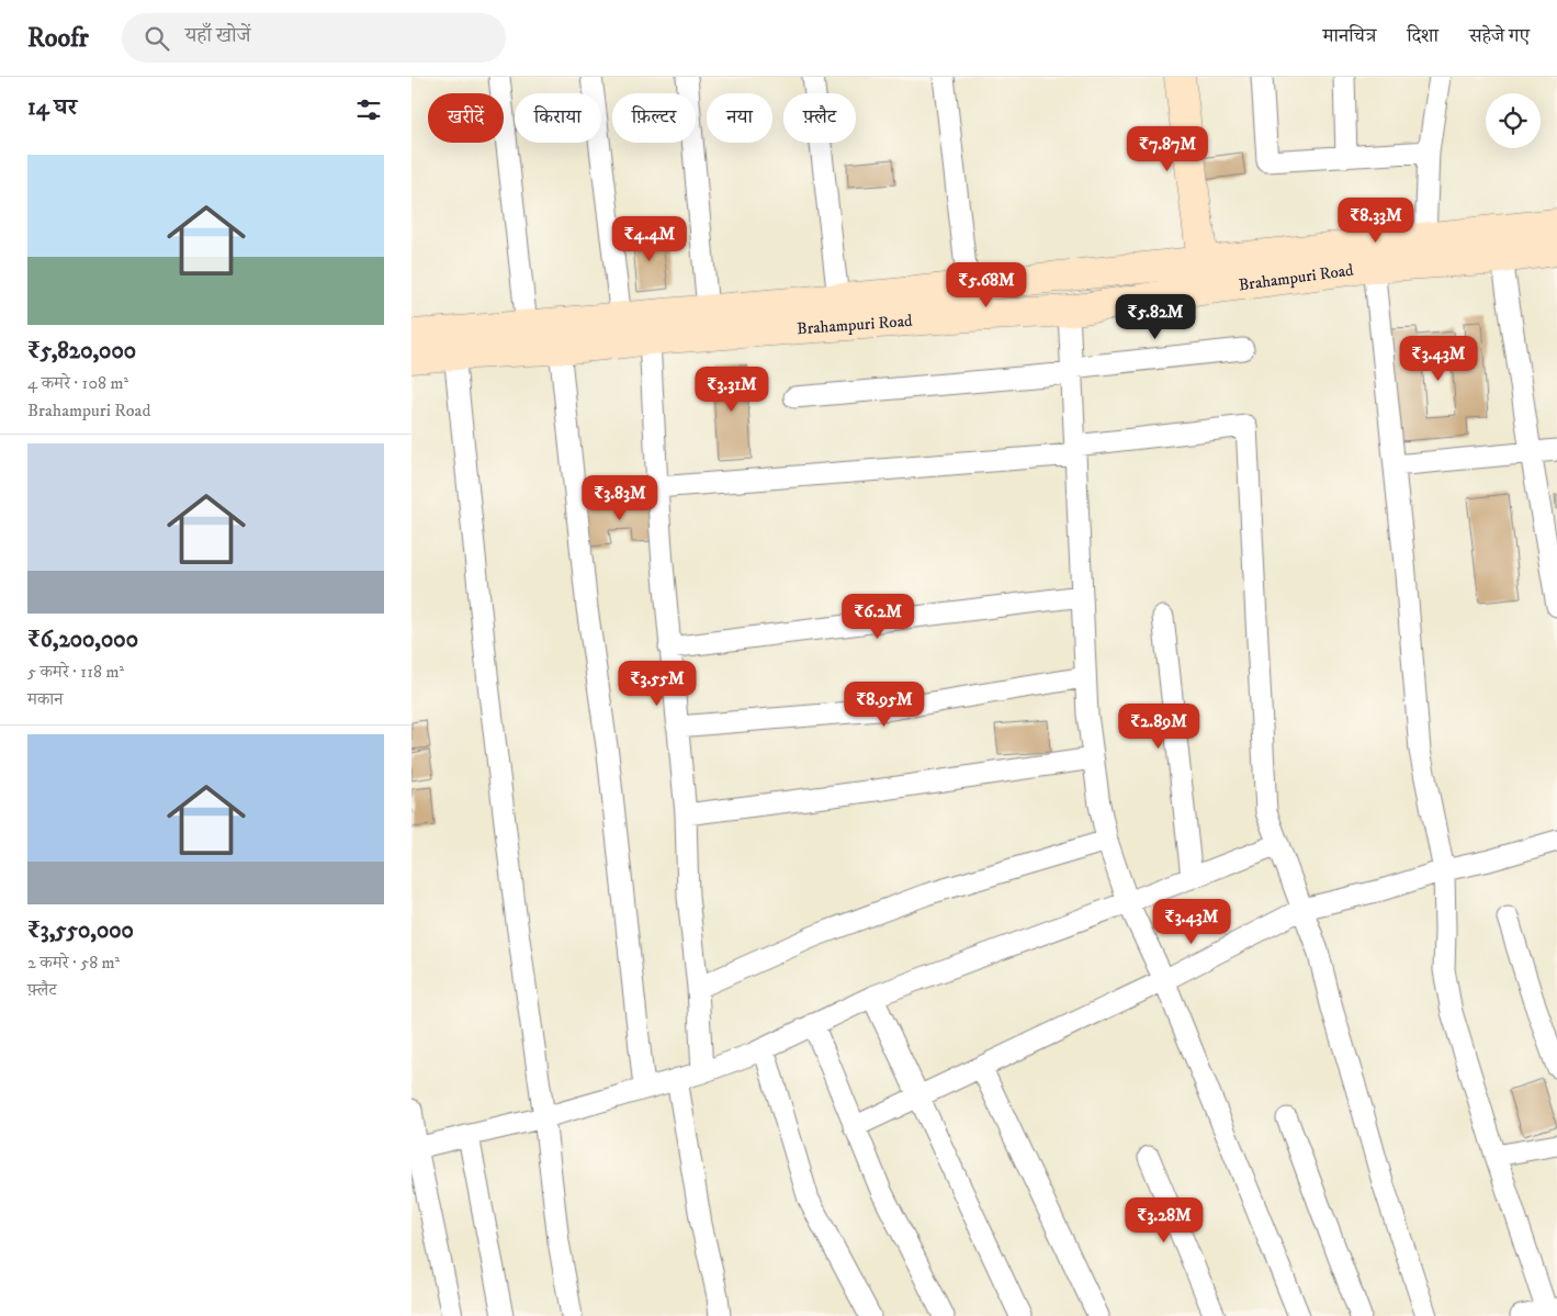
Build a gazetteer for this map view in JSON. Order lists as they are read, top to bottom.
{
  "streets": {
    "street": ["Brahampuri Road"]
  },
  "page": {
    "header": "Roofr",
    "search": "यहाँ खोजें",
    "nav": ["मानचित्र", "दिशा", "सहेजे गए"],
    "heading": "14 घर",
    "chip": [
      "खरीदें",
      "किराया",
      "फ़िल्टर",
      "नया",
      "फ़्लैट"
    ],
    "price": [
      "₹7.87M",
      "₹8.33M",
      "₹4.4M",
      "₹5.68M",
      "₹5.82M",
      "₹3.43M",
      "₹3.31M",
      "₹3.83M",
      "₹6.2M",
      "₹3.55M",
      "₹8.95M",
      "₹2.89M",
      "₹3.43M",
      "₹3.28M"
    ],
    "list": [
      {
        "name": "₹5,820,000",
        "note": "4 कमरे · 108 m² · Brahampuri Road"
      },
      {
        "name": "₹6,200,000",
        "note": "5 कमरे · 118 m² · मकान"
      },
      {
        "name": "₹3,550,000",
        "note": "2 कमरे · 58 m² · फ़्लैट"
      }
    ]
  }
}
